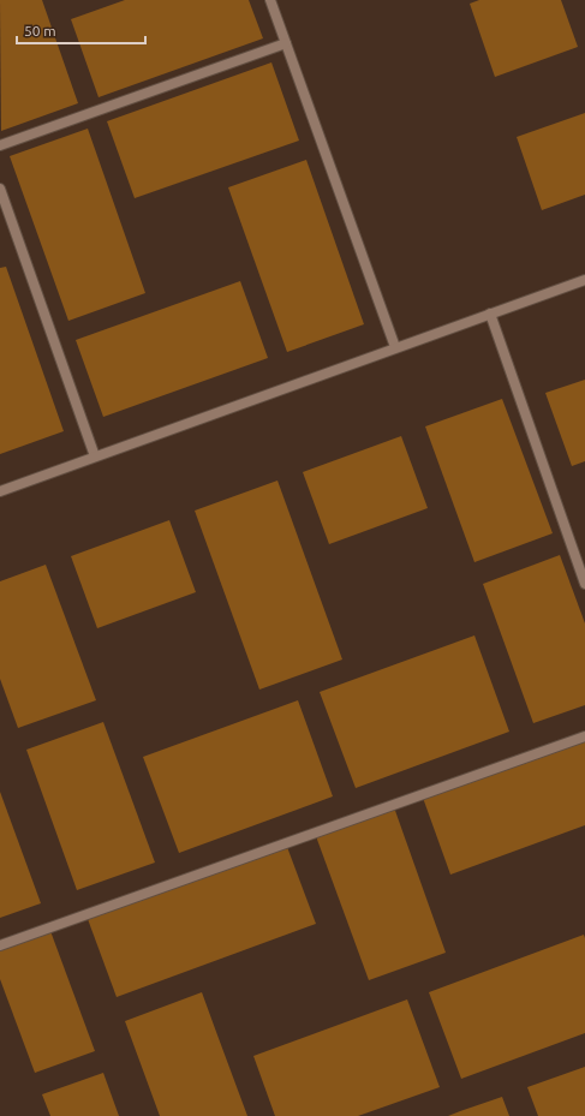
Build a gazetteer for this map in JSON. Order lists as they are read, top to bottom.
{
  "scale_bar": "50 m"
}
